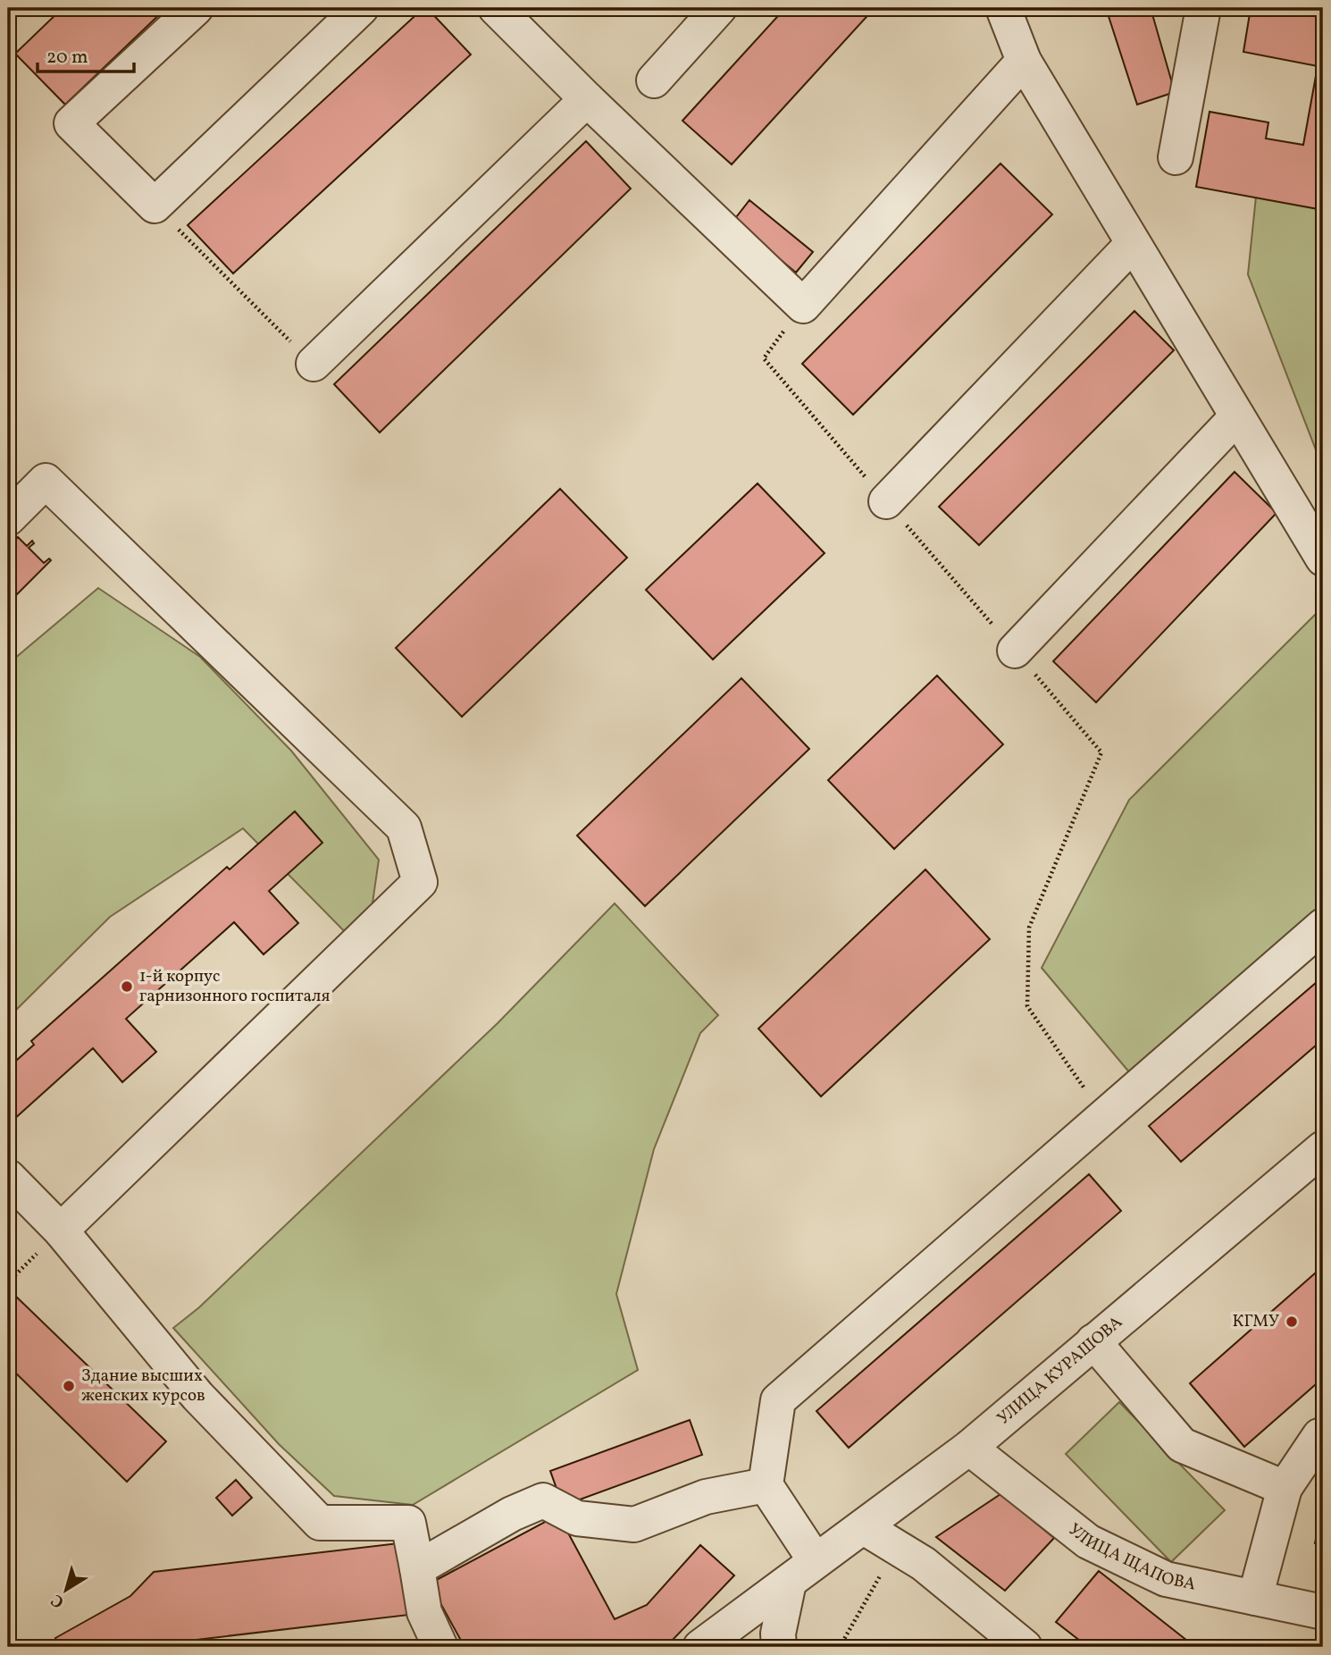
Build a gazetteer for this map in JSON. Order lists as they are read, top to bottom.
{
  "streets": {
    "street": ["УЛИЦА КУРАШОВА", "УЛИЦА ЩАПОВА"]
  },
  "crossings": [
    ["УЛИЦА КУРАШОВА", "УЛИЦА ЩАПОВА"]
  ],
  "places": ["1-й корпус гарнизонного госпиталя", "КГМУ", "Здание высших женских курсов"],
  "scale_bar": "20 m",
  "north": "bottom left"
}
